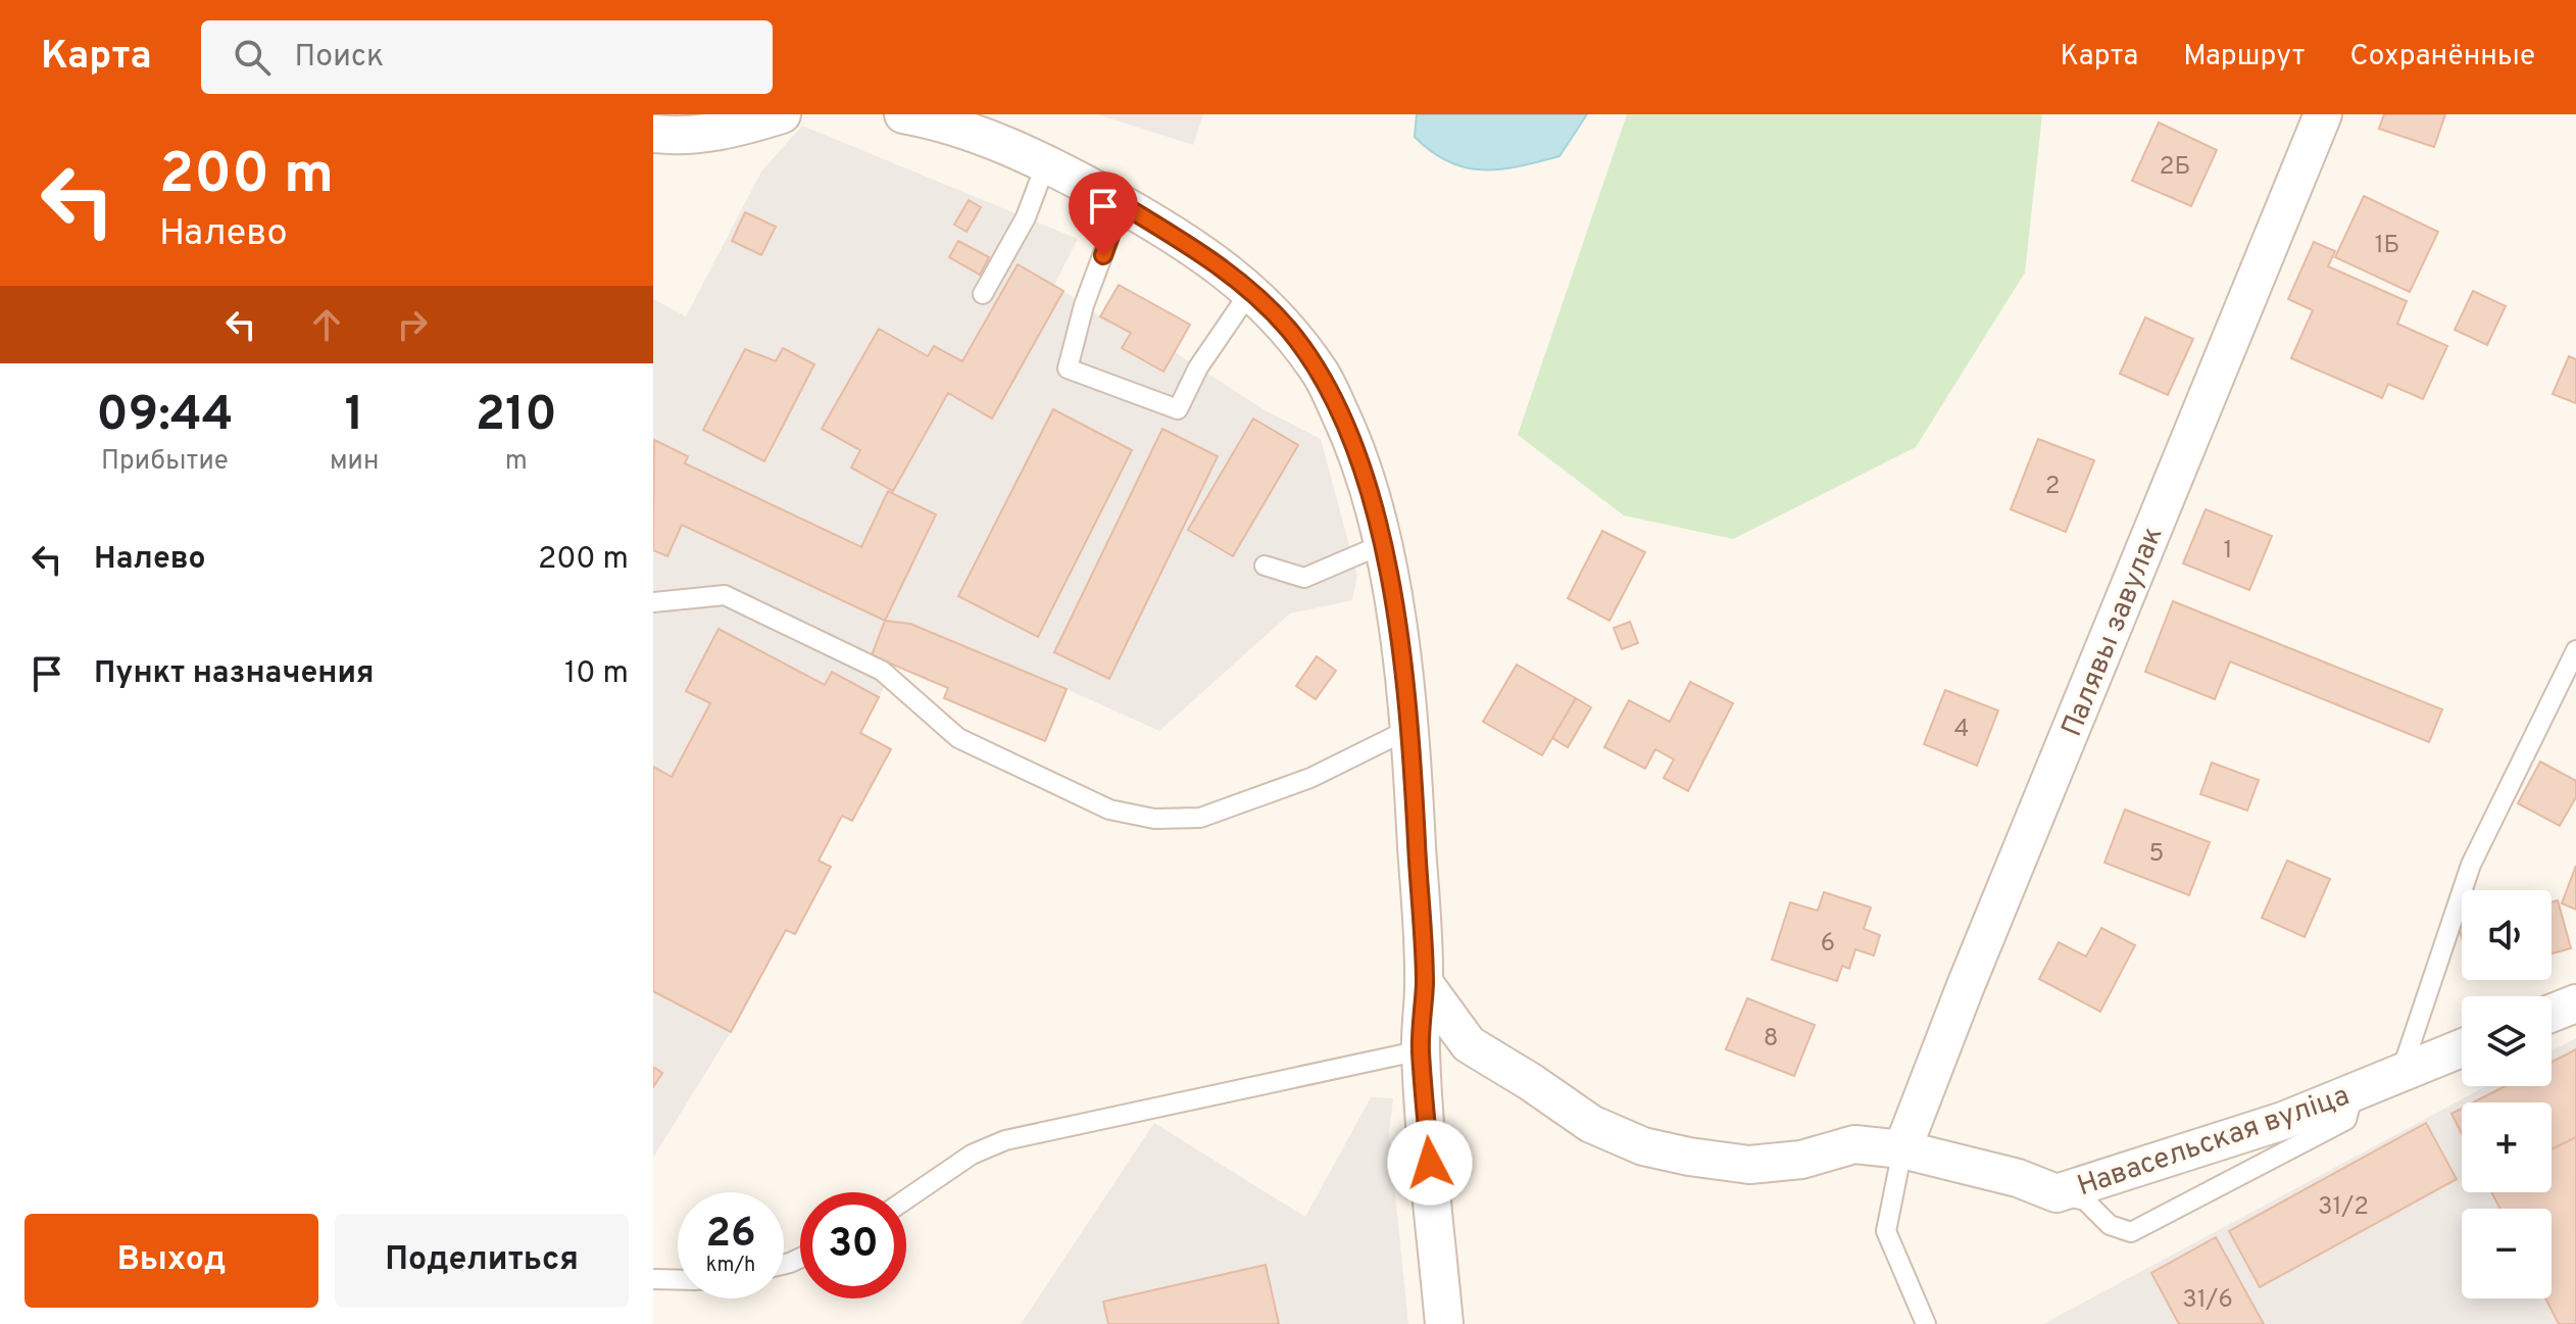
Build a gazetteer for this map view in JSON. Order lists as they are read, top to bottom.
{
  "streets": {
    "street": ["Палявы завулак", "Навасельская вуліца"]
  },
  "crossings": [
    ["Палявы завулак", "Навасельская вуліца"]
  ],
  "house_numbers": [
    "2Б",
    "1Б",
    "2",
    "1",
    "4",
    "5",
    "6",
    "8",
    "31/2",
    "31/6"
  ],
  "page": {
    "header": "Карта",
    "search": "Поиск",
    "nav": ["Карта", "Маршрут", "Сохранённые"],
    "turn": ["200 m", "Налево"],
    "eta": [
      "09:44",
      "Прибытие",
      "1",
      "мин",
      "210",
      "m"
    ],
    "list": [
      {
        "name": "Налево",
        "value": "200 m"
      },
      {
        "name": "Пункт назначения",
        "value": "10 m"
      }
    ],
    "map_buttons": ["+", "−"],
    "speed": "26 km/h",
    "limit": "30",
    "buttons": ["Выход", "Поделиться"]
  }
}
